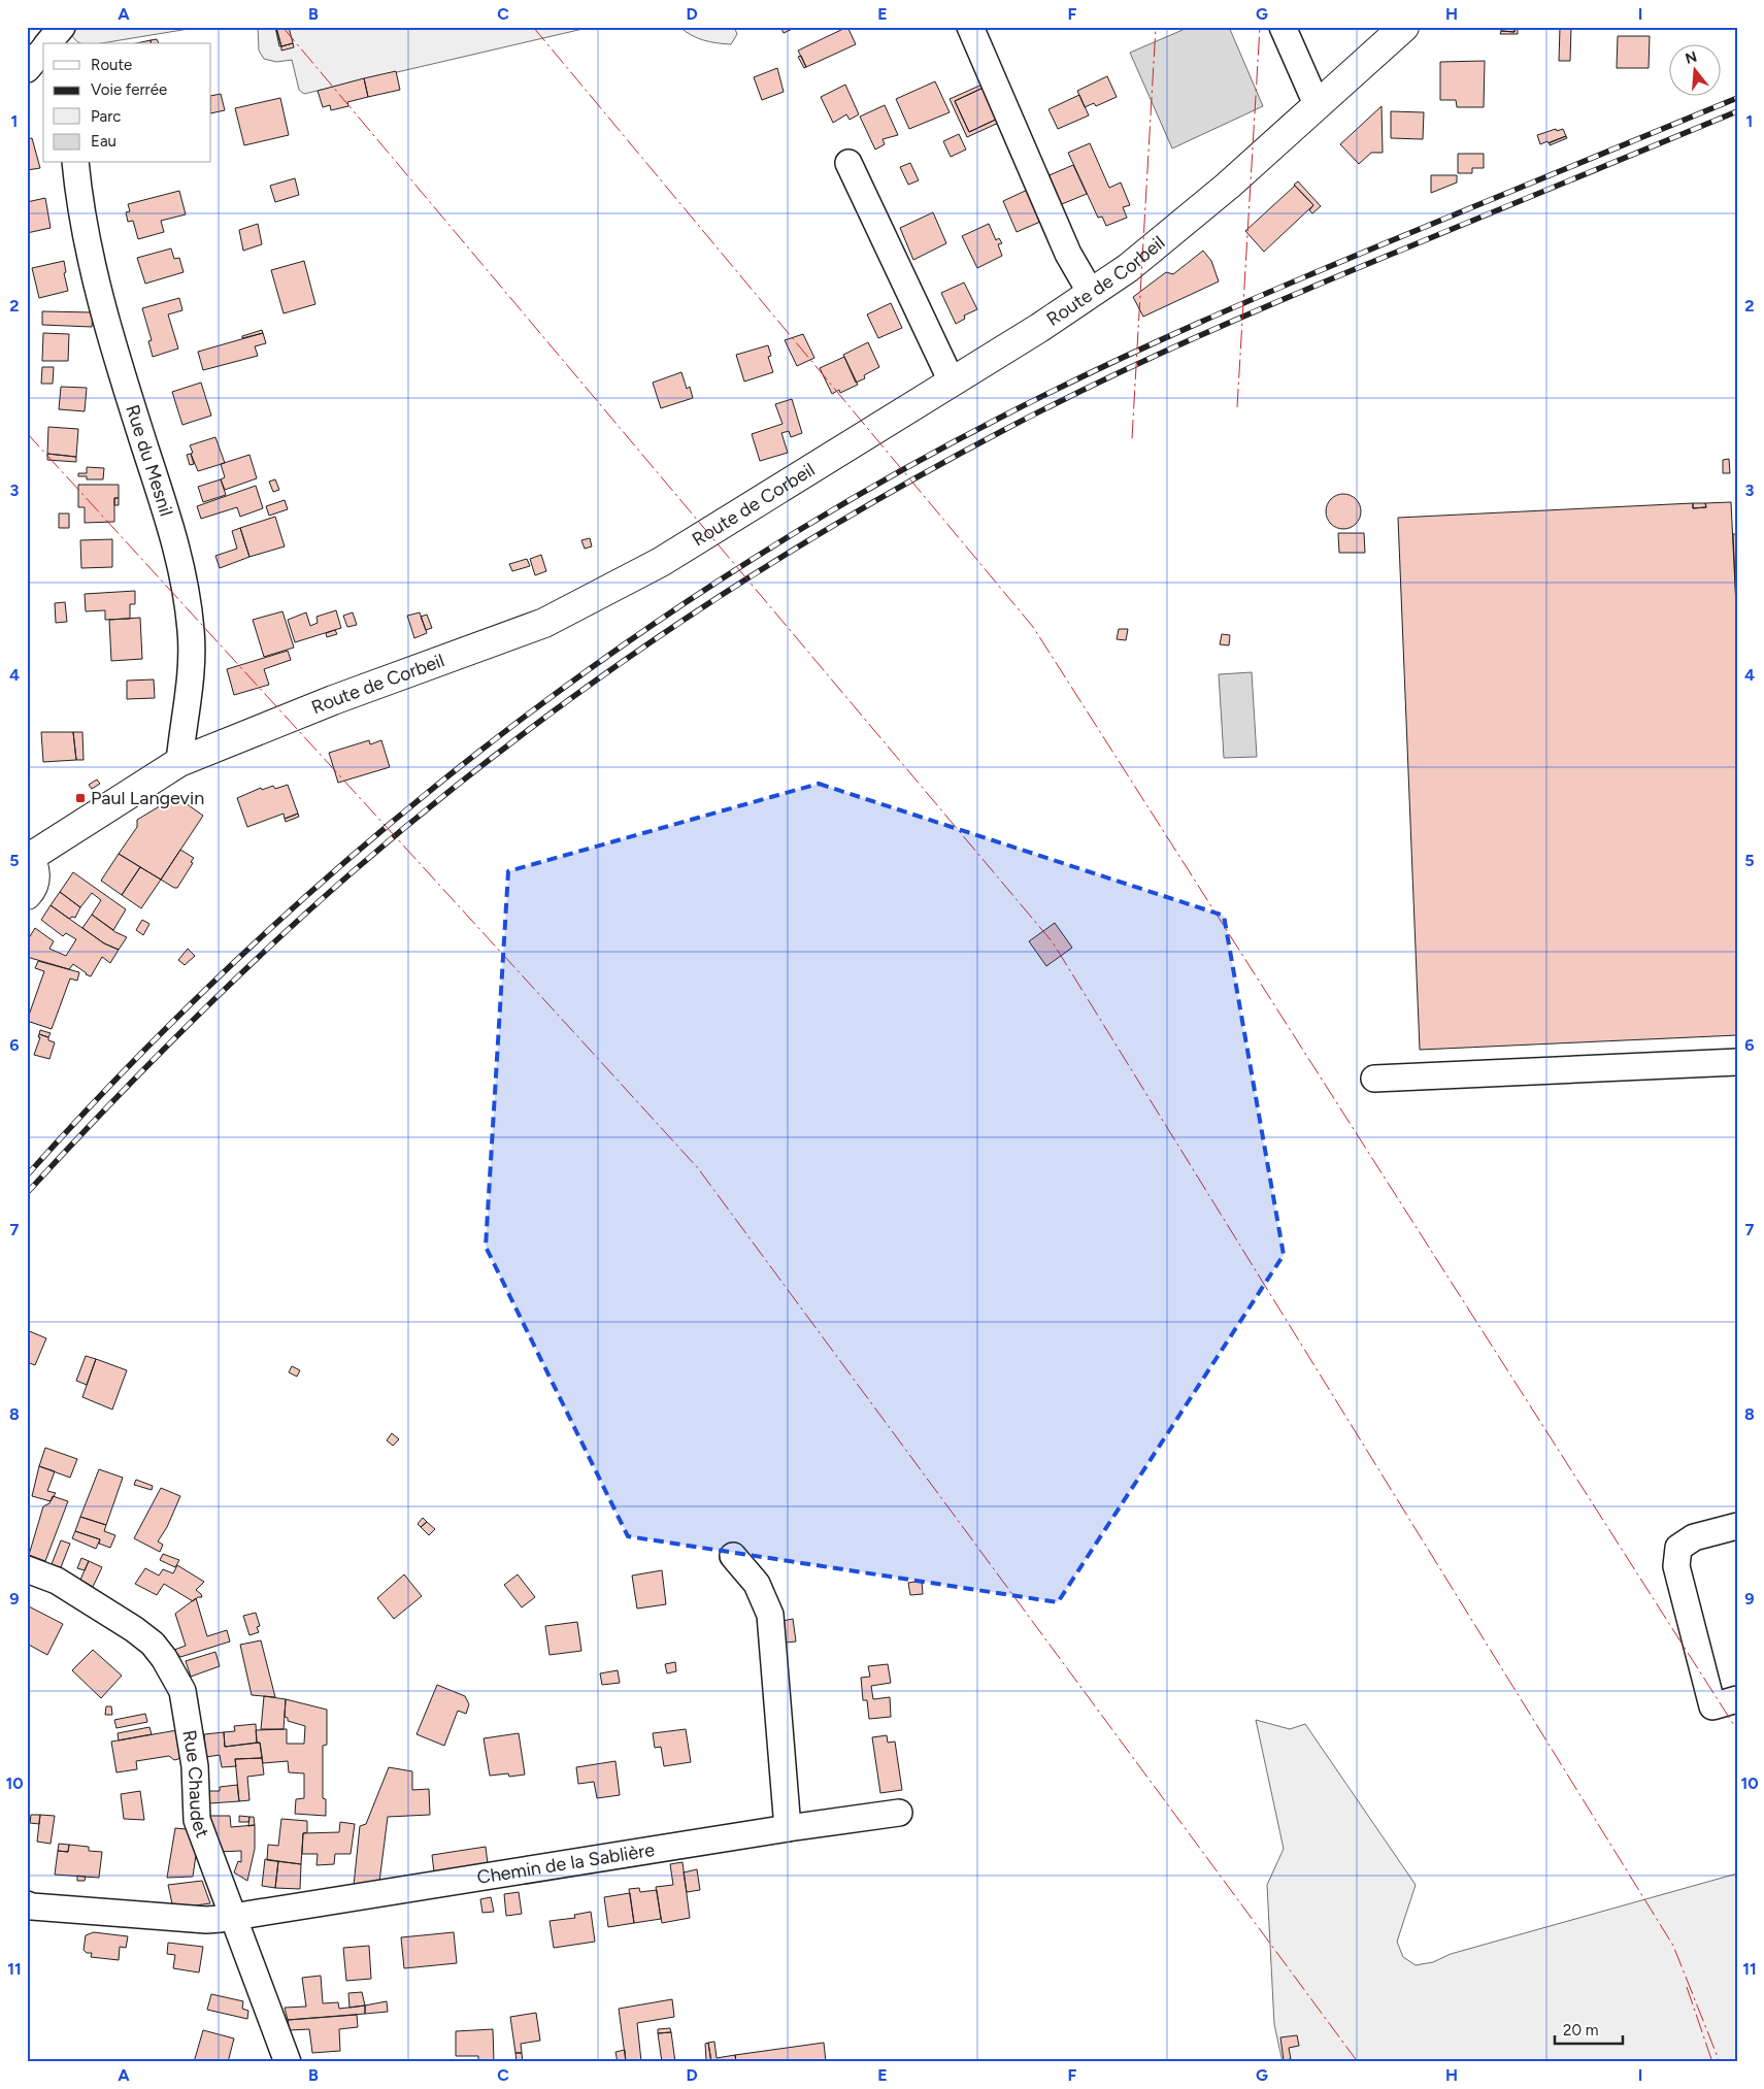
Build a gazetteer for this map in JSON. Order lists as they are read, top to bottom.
{
  "streets": {
    "main road": ["Route de Corbeil"],
    "street": ["Rue du Mesnil", "Rue Chaudet", "Chemin de la Sablière"]
  },
  "crossings": [
    ["Route de Corbeil", "Rue du Mesnil"],
    ["Rue Chaudet", "Chemin de la Sablière"]
  ],
  "places": {
    "transit": ["Paul Langevin"]
  },
  "legend": [
    "Route",
    "Voie ferrée",
    "Parc",
    "Eau"
  ],
  "scale_bar": "20 m",
  "north": "top",
  "grid": {
    "columns": [
      "A",
      "B",
      "C",
      "D",
      "E",
      "F",
      "G",
      "H",
      "I"
    ],
    "rows": [
      "1",
      "2",
      "3",
      "4",
      "5",
      "6",
      "7",
      "8",
      "9",
      "10",
      "11"
    ]
  }
}
